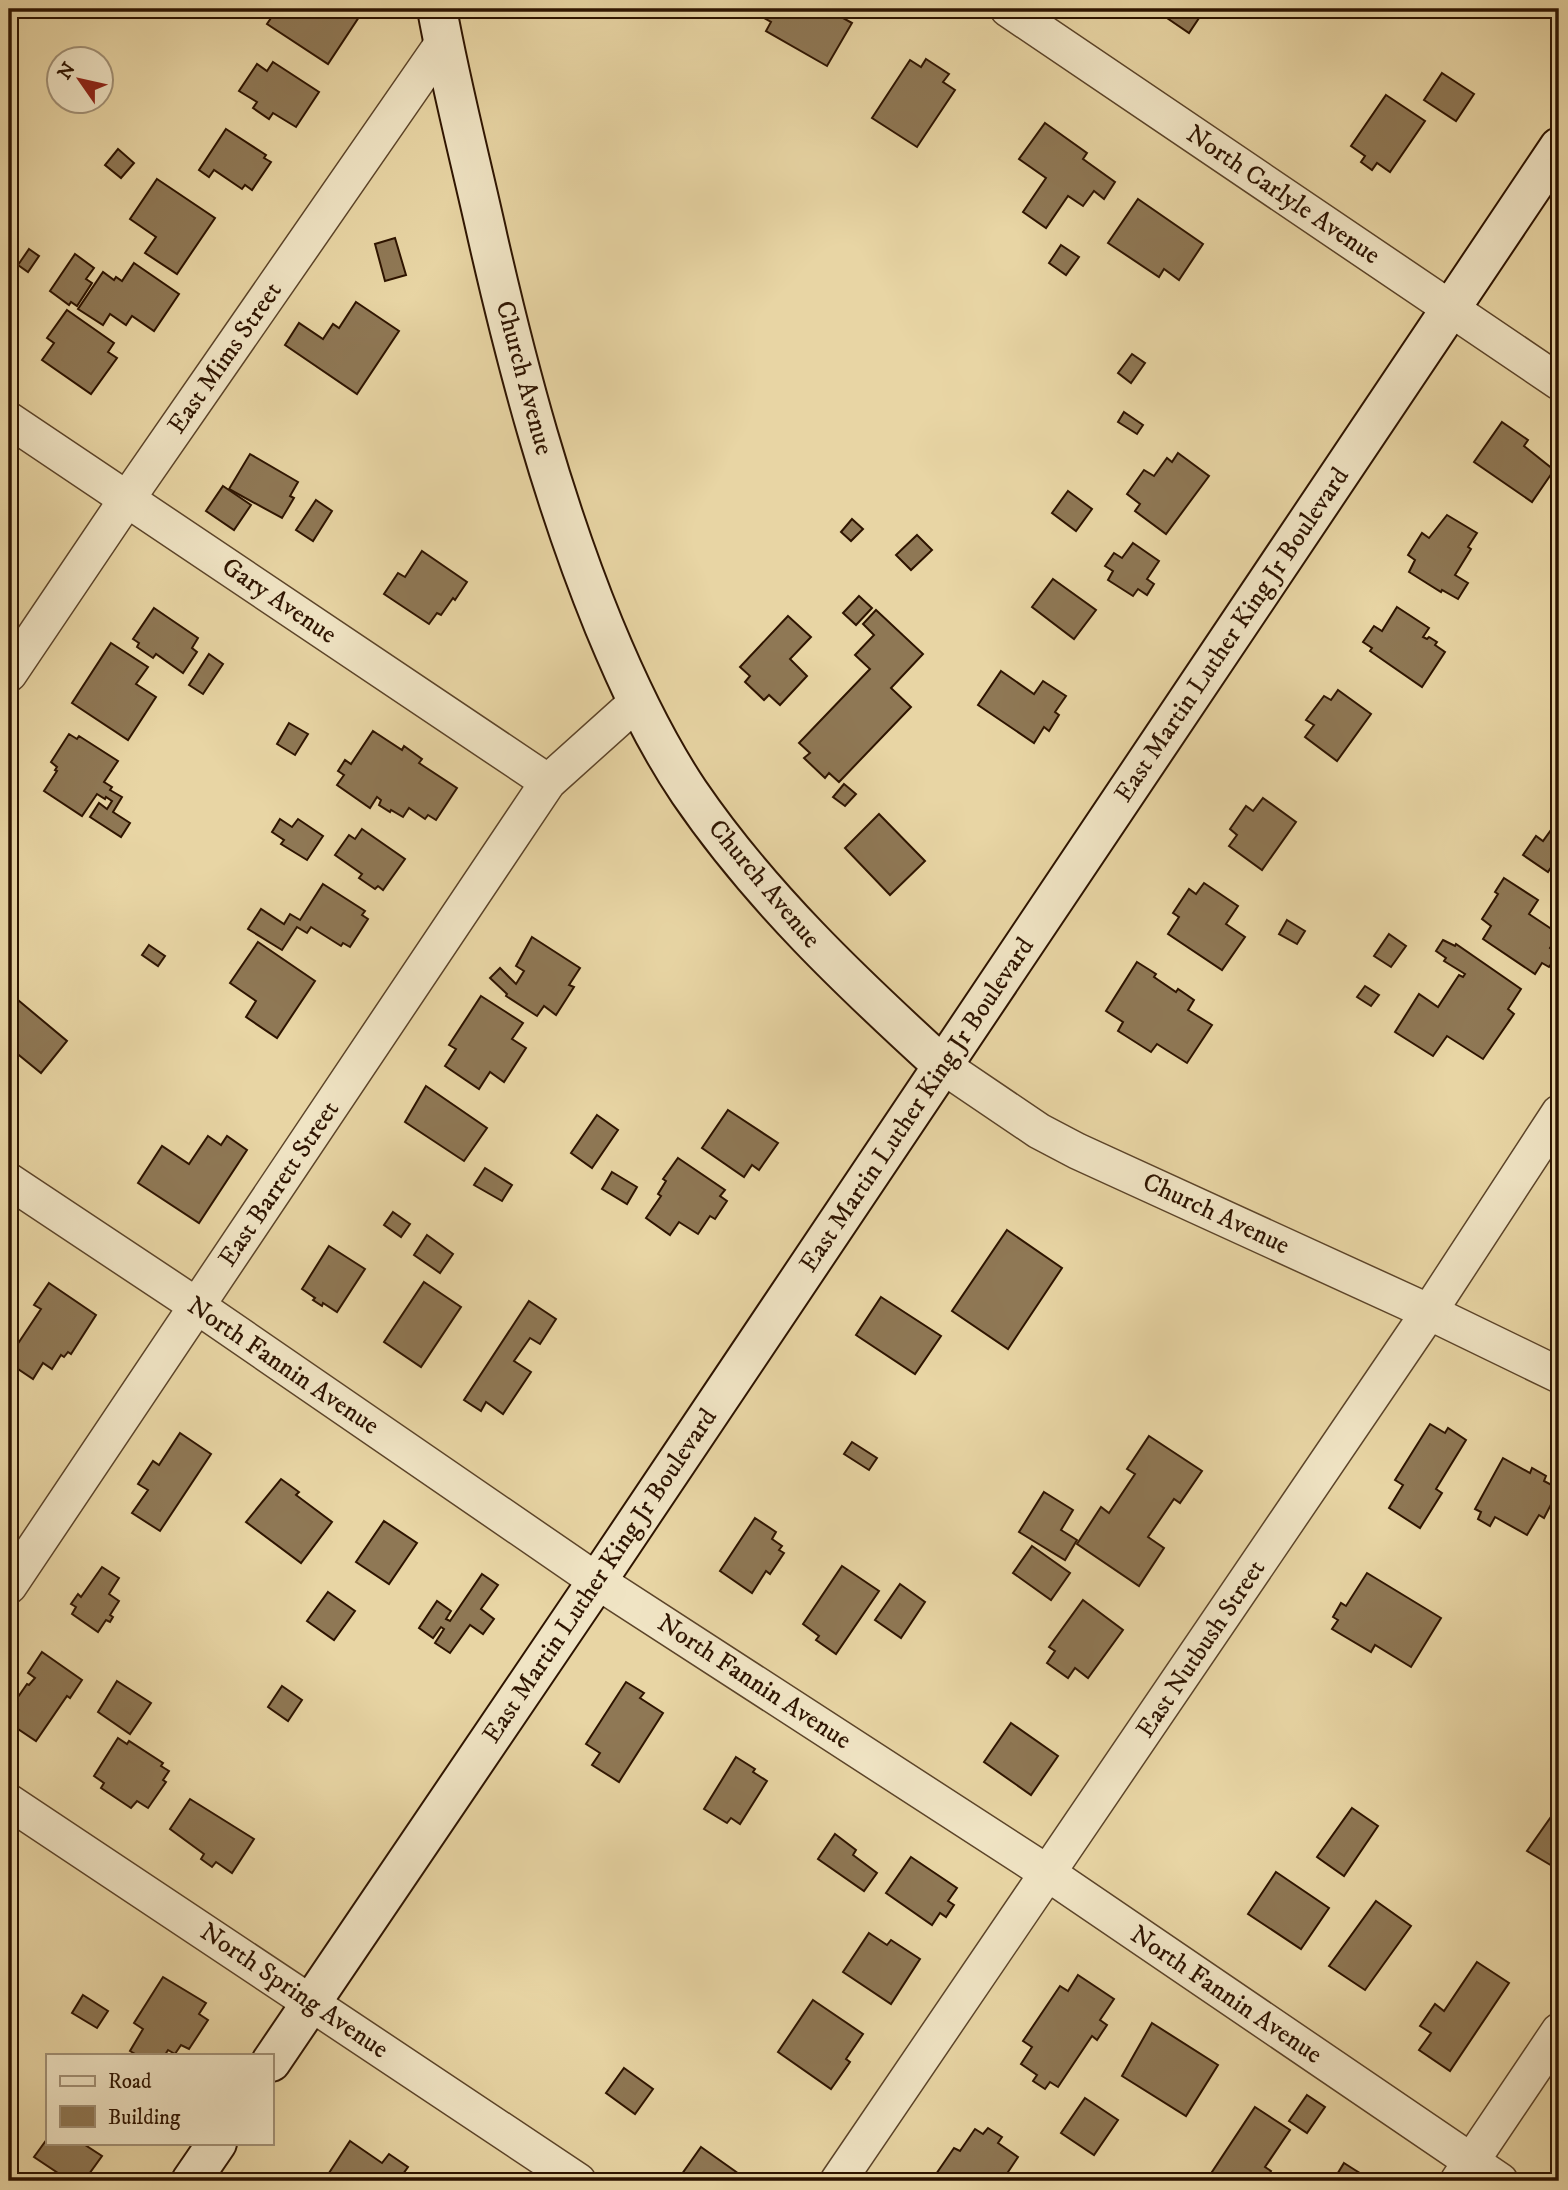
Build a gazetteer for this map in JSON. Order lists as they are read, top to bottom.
{
  "streets": {
    "main road": ["Church Avenue", "East Martin Luther King Jr Boulevard"],
    "street": [
      "North Carlyle Avenue",
      "East Mims Street",
      "Gary Avenue",
      "East Barrett Street",
      "North Fannin Avenue",
      "East Nutbush Street",
      "North Spring Avenue"
    ]
  },
  "crossings": [
    ["North Carlyle Avenue", "East Martin Luther King Jr Boulevard"],
    ["East Mims Street", "Church Avenue"],
    ["East Mims Street", "Gary Avenue"],
    ["Church Avenue", "East Martin Luther King Jr Boulevard"],
    ["Church Avenue", "East Barrett Street"],
    ["Church Avenue", "East Nutbush Street"],
    ["Gary Avenue", "East Barrett Street"],
    ["East Martin Luther King Jr Boulevard", "North Fannin Avenue"],
    ["East Martin Luther King Jr Boulevard", "North Spring Avenue"],
    ["East Barrett Street", "North Fannin Avenue"],
    ["North Fannin Avenue", "East Nutbush Street"]
  ],
  "legend": ["Road", "Building"],
  "north": "top left"
}
